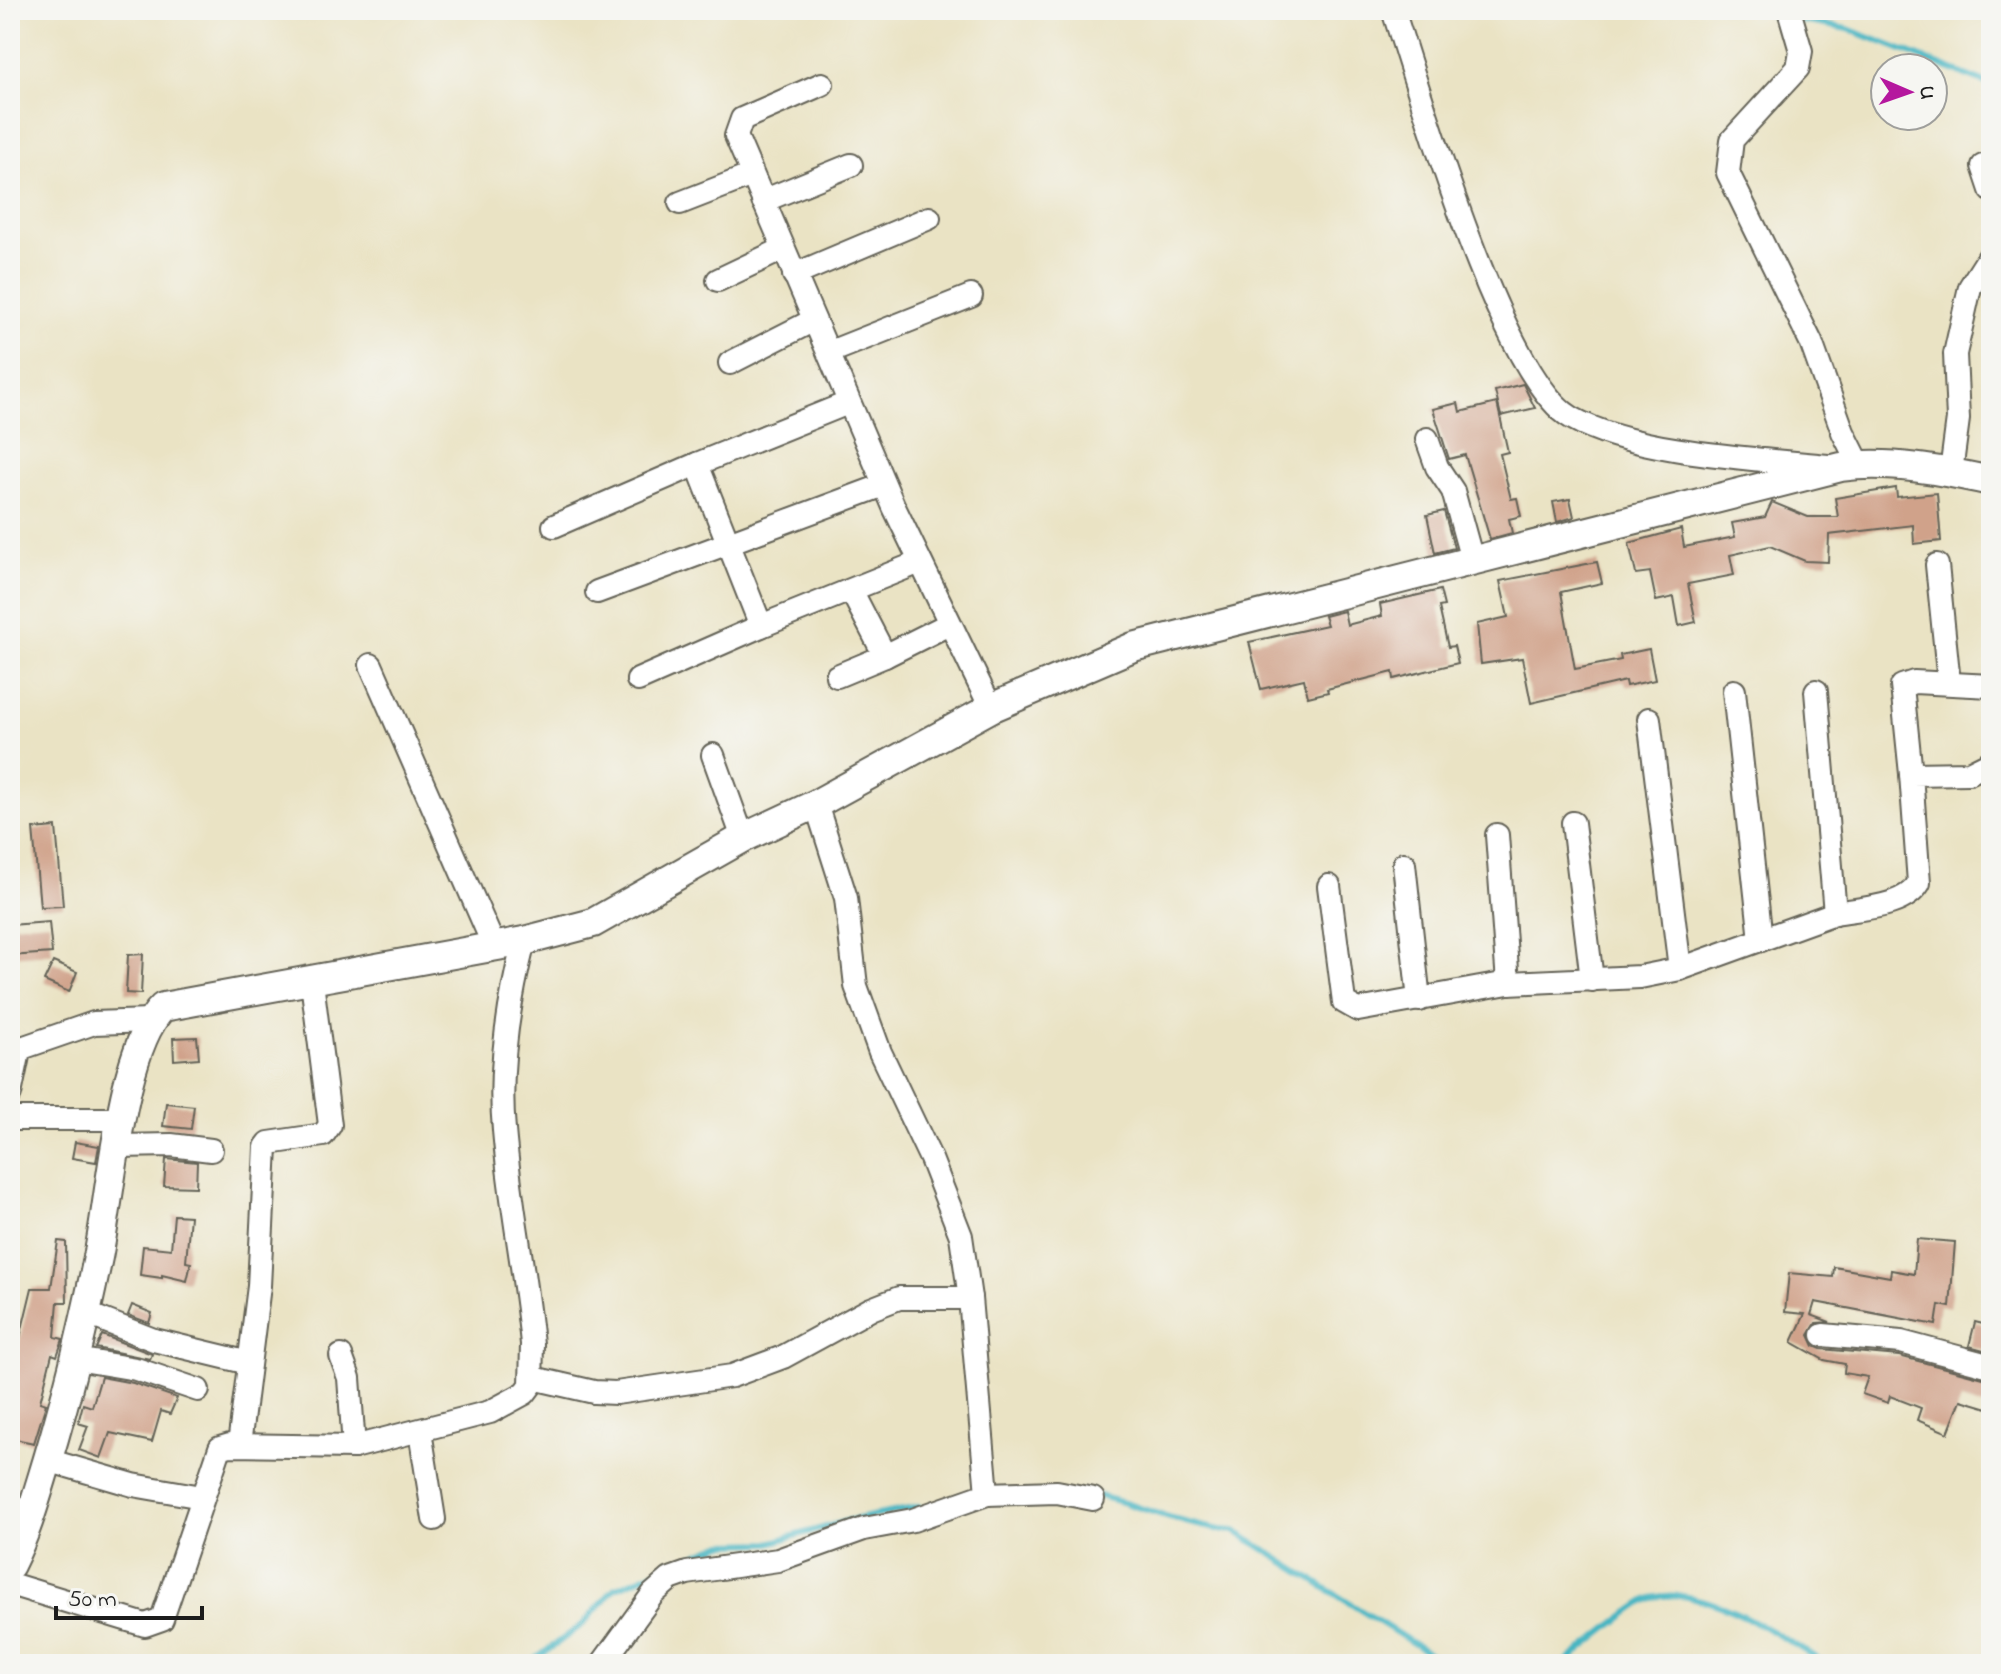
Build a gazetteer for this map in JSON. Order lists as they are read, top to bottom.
{
  "scale_bar": "50 m",
  "north": "right"
}
